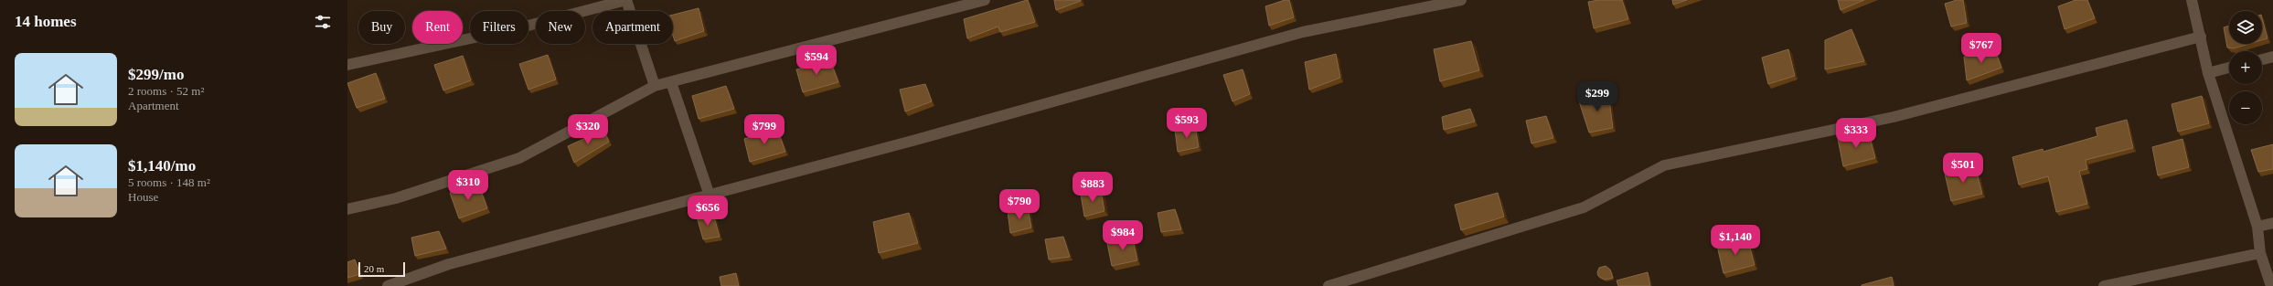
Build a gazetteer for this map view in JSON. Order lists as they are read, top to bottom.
{
  "scale_bar": "20 m",
  "page": {
    "heading": "14 homes",
    "map_buttons": ["+", "−"],
    "chip": [
      "Buy",
      "Rent",
      "Filters",
      "New",
      "Apartment"
    ],
    "price": [
      "$767",
      "$594",
      "$299",
      "$593",
      "$320",
      "$799",
      "$333",
      "$501",
      "$310",
      "$883",
      "$790",
      "$656",
      "$984",
      "$1,140"
    ],
    "list": [
      {
        "name": "$299/mo",
        "note": "2 rooms · 52 m² · Apartment"
      },
      {
        "name": "$1,140/mo",
        "note": "5 rooms · 148 m² · House"
      }
    ],
    "scale": "20 m"
  }
}
